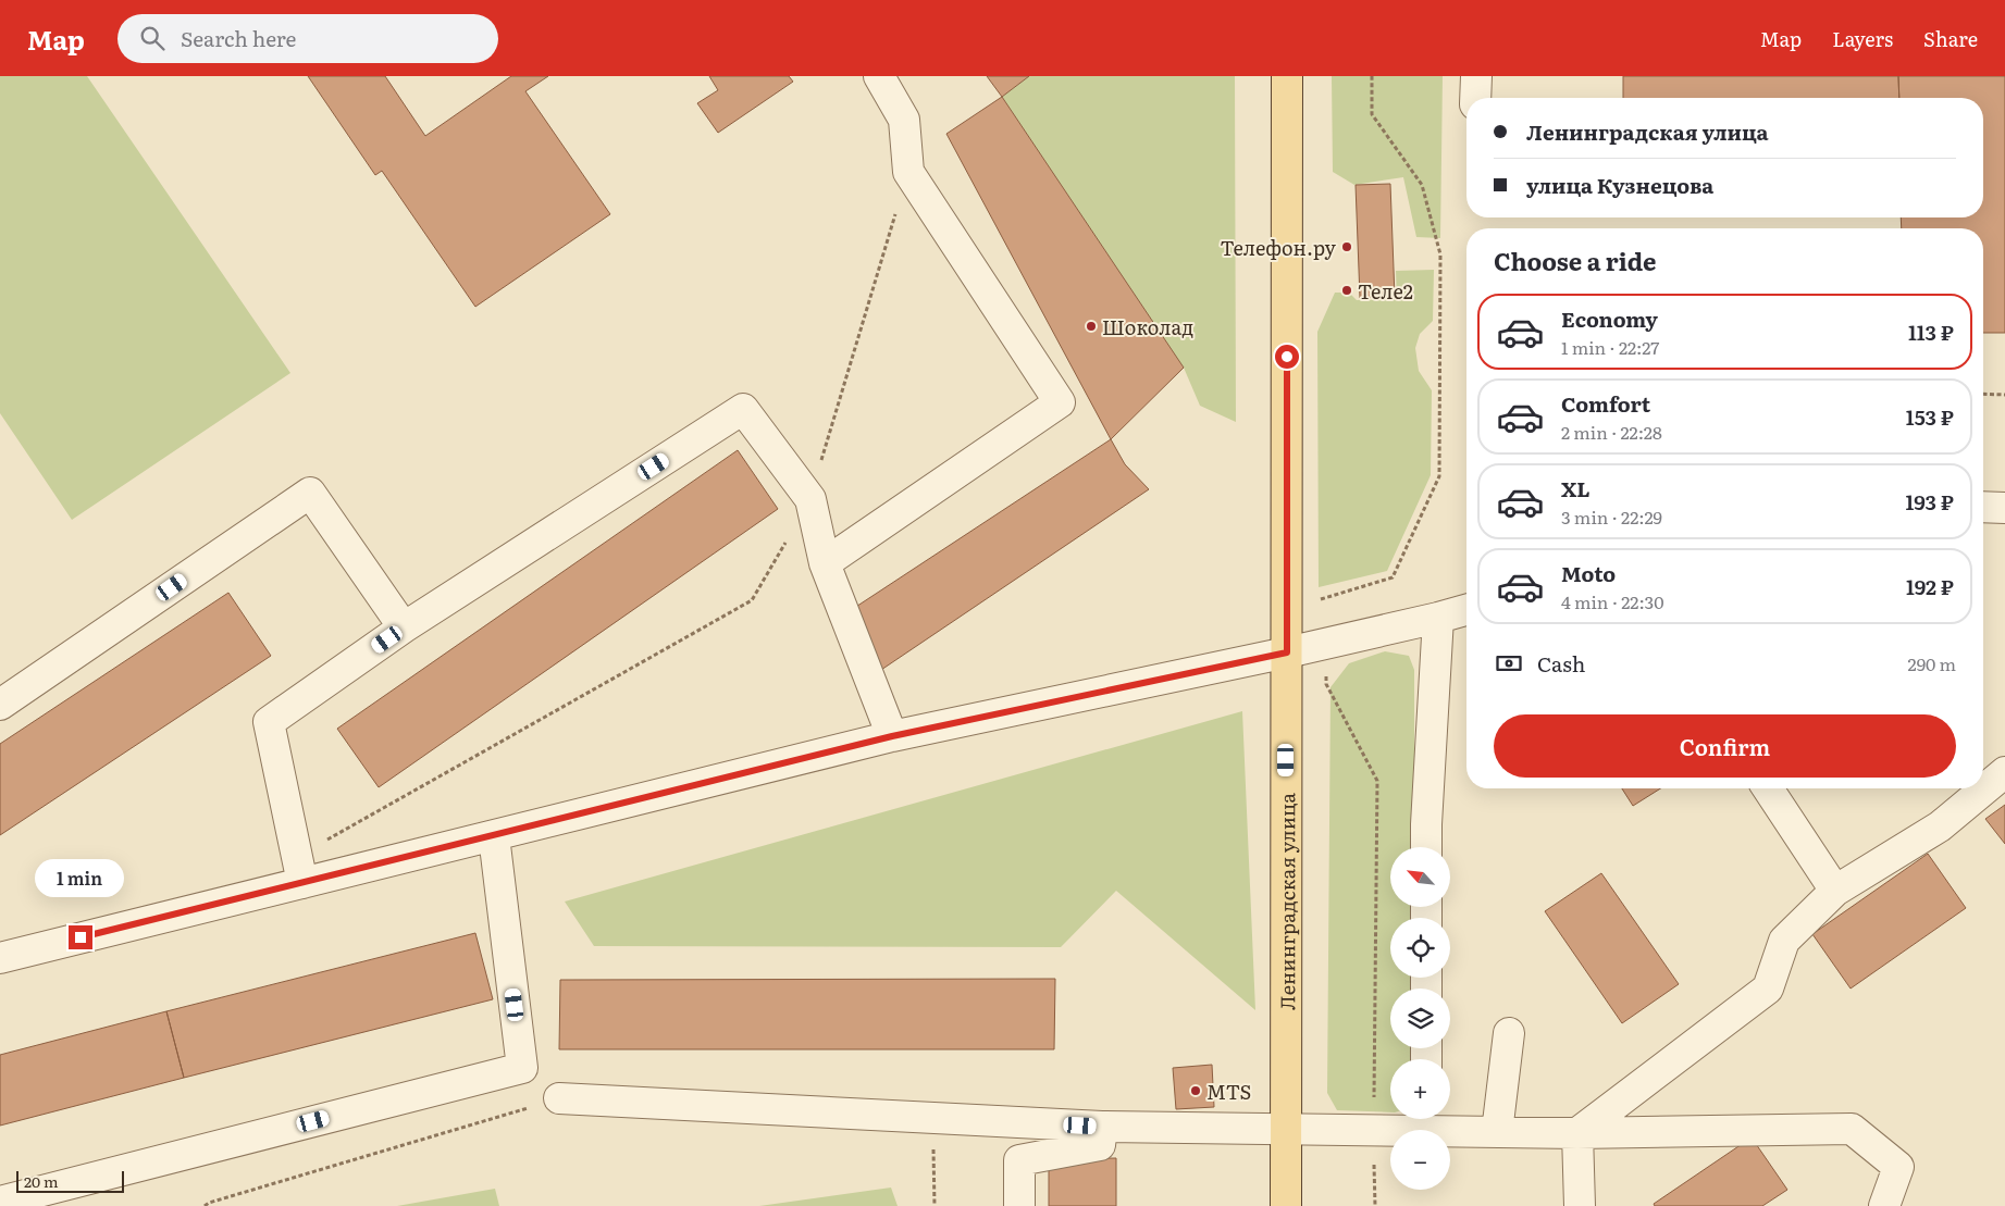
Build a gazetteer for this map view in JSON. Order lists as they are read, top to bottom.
{
  "streets": {
    "main road": ["Ленинградская улица"]
  },
  "places": [
    "Телефон.ру",
    "Теле2",
    "Шоколад",
    "MTS"
  ],
  "scale_bar": "20 m",
  "north": "top left",
  "page": {
    "header": "Map",
    "search": "Search here",
    "nav": ["Map", "Layers", "Share"],
    "banner": ["Ленинградская улица", "улица Кузнецова"],
    "heading": "Choose a ride",
    "list": [
      {
        "name": "Economy",
        "note": "1 min · 22:27",
        "value": "113 ₽"
      },
      {
        "name": "Comfort",
        "note": "2 min · 22:28",
        "value": "153 ₽"
      },
      {
        "name": "XL",
        "note": "3 min · 22:29",
        "value": "193 ₽"
      },
      {
        "name": "Moto",
        "note": "4 min · 22:30",
        "value": "192 ₽"
      }
    ],
    "pay": ["Cash", "290 m"],
    "buttons": "Confirm",
    "map_buttons": ["+", "−"],
    "bubble": "1 min",
    "scale": "20 m"
  }
}
